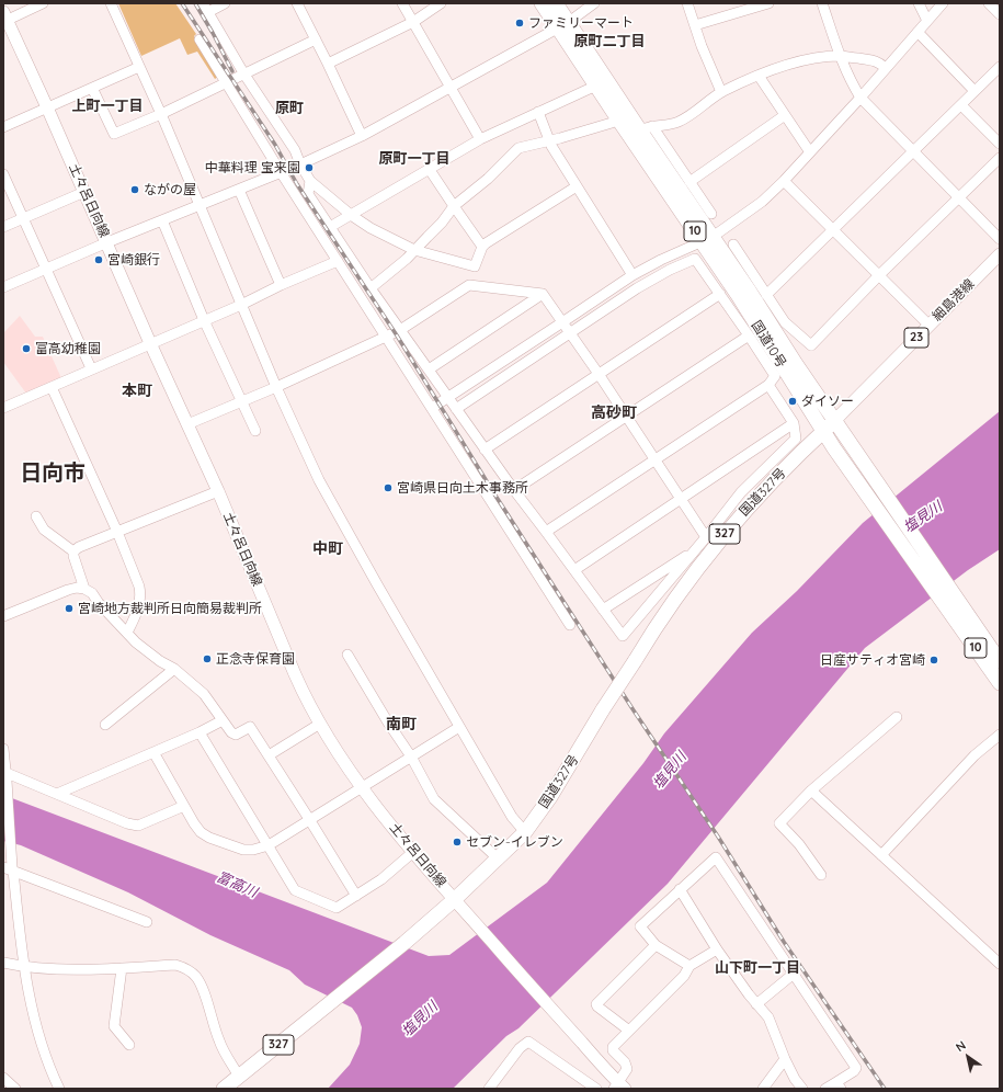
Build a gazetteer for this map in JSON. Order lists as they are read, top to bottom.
{
  "streets": {
    "highway": [
      "10",
      "国道10号",
      "国道327号",
      "327"
    ],
    "main road": ["土々呂日向線", "細島港線", "23"]
  },
  "crossings": [
    ["土々呂日向線", "国道327号"],
    ["細島港線", "国道10号"],
    ["細島港線", "国道327号"],
    ["国道10号", "国道327号"]
  ],
  "districts": [
    "原町二丁目",
    "上町一丁目",
    "原町",
    "原町一丁目",
    "本町",
    "高砂町",
    "日向市",
    "中町",
    "南町",
    "山下町一丁目"
  ],
  "water": ["塩見川", "富高川"],
  "places": [
    "ファミリーマート",
    "中華料理 宝来園",
    "ながの屋",
    "宮崎銀行",
    "富高幼稚園",
    "ダイソー",
    "宮崎県日向土木事務所",
    "宮崎地方裁判所日向簡易裁判所",
    "正念寺保育園",
    "日産サティオ宮崎",
    "セブン-イレブン"
  ],
  "north": "top left"
}
